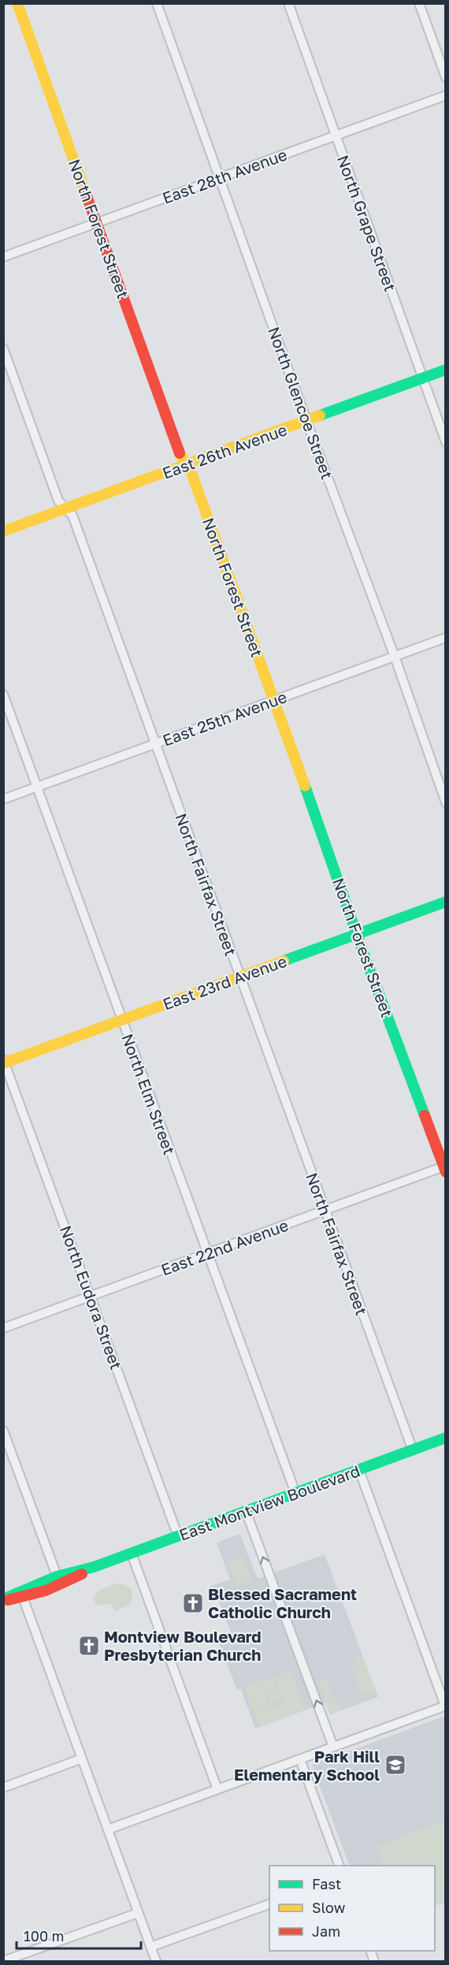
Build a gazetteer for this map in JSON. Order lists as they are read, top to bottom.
{
  "streets": {
    "street": [
      "East 28th Avenue",
      "North Grape Street",
      "North Forest Street",
      "North Glencoe Street",
      "East 26th Avenue",
      "East 25th Avenue",
      "North Fairfax Street",
      "East 23rd Avenue",
      "North Elm Street",
      "East 22nd Avenue",
      "North Eudora Street",
      "East Montview Boulevard"
    ]
  },
  "crossings": [
    ["East 28th Avenue", "North Grape Street"],
    ["East 28th Avenue", "North Forest Street"],
    ["East 28th Avenue", "North Glencoe Street"],
    ["North Grape Street", "East 26th Avenue"],
    ["North Forest Street", "East 26th Avenue"],
    ["North Forest Street", "East 25th Avenue"],
    ["North Forest Street", "East 23rd Avenue"],
    ["North Forest Street", "East 22nd Avenue"],
    ["North Glencoe Street", "East 26th Avenue"],
    ["North Glencoe Street", "East 25th Avenue"],
    ["East 26th Avenue", "North Fairfax Street"],
    ["East 25th Avenue", "North Fairfax Street"],
    ["East 25th Avenue", "North Elm Street"],
    ["North Fairfax Street", "East 23rd Avenue"],
    ["North Fairfax Street", "East 22nd Avenue"],
    ["North Fairfax Street", "East Montview Boulevard"],
    ["East 23rd Avenue", "North Elm Street"],
    ["East 23rd Avenue", "North Eudora Street"],
    ["North Elm Street", "East 22nd Avenue"],
    ["North Elm Street", "East Montview Boulevard"],
    ["East 22nd Avenue", "North Eudora Street"],
    ["North Eudora Street", "East Montview Boulevard"]
  ],
  "places": {
    "church": ["Blessed Sacrament Catholic Church", "Montview Boulevard Presbyterian Church"],
    "school or university": ["Park Hill Elementary School"]
  },
  "legend": ["Fast", "Slow", "Jam"],
  "scale_bar": "100 m"
}
